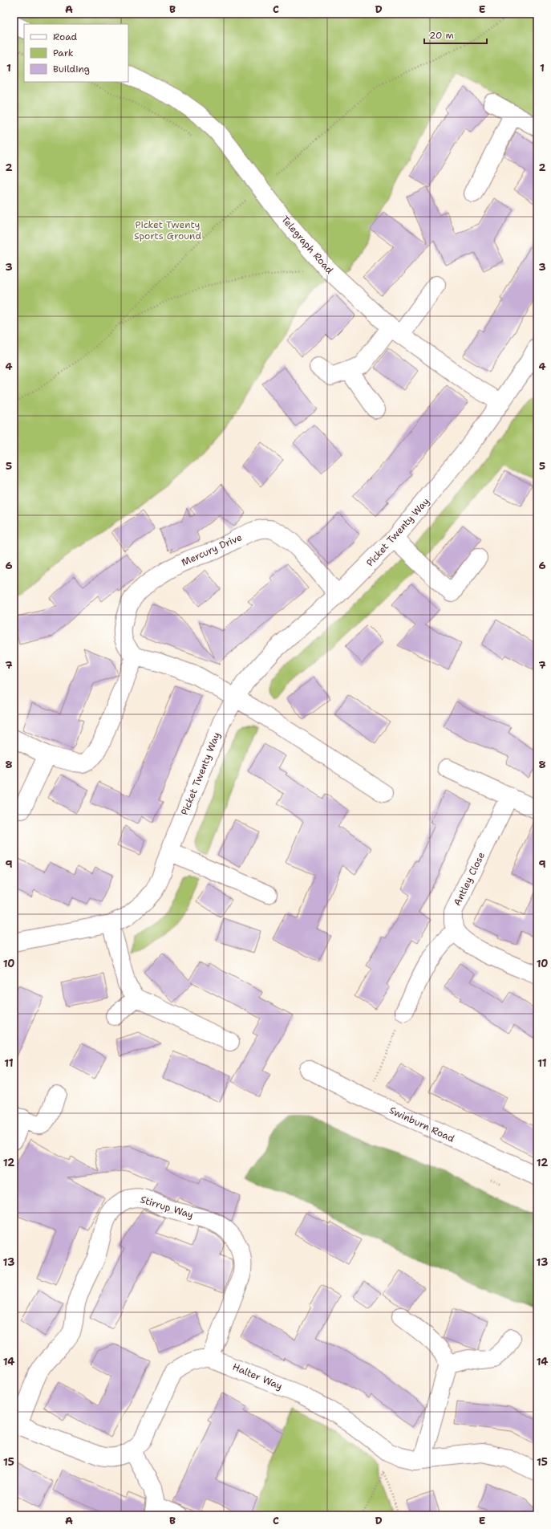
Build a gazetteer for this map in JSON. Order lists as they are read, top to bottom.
{
  "streets": {
    "street": [
      "Telegraph Road",
      "Picket Twenty Way",
      "Mercury Drive",
      "Antley Close",
      "Swinburn Road",
      "Stirrup Way",
      "Halter Way"
    ]
  },
  "crossings": [
    ["Telegraph Road", "Picket Twenty Way"],
    ["Picket Twenty Way", "Mercury Drive"],
    ["Stirrup Way", "Halter Way"]
  ],
  "parks": ["Picket Twenty Sports Ground"],
  "legend": ["Road", "Park", "Building"],
  "scale_bar": "20 m",
  "grid": {
    "columns": [
      "A",
      "B",
      "C",
      "D",
      "E"
    ],
    "rows": [
      "1",
      "2",
      "3",
      "4",
      "5",
      "6",
      "7",
      "8",
      "9",
      "10",
      "11",
      "12",
      "13",
      "14",
      "15"
    ]
  }
}
